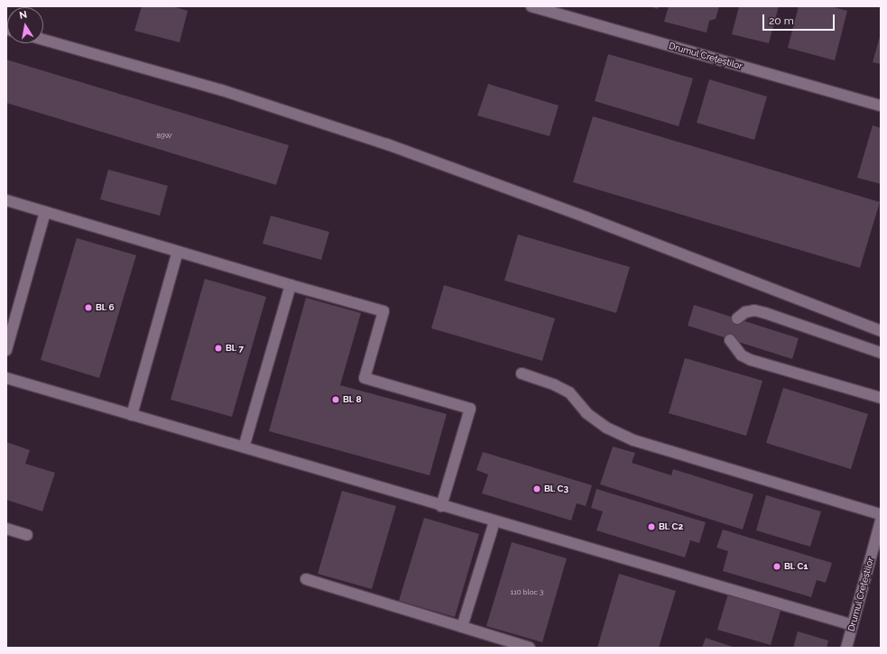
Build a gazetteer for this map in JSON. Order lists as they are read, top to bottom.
{
  "streets": {
    "street": ["Drumul Crețeștilor"]
  },
  "places": [
    "Bl. 6",
    "Bl. 7",
    "Bl. 8",
    "Bl. C3",
    "Bl. C2",
    "Bl. C1"
  ],
  "house_numbers": ["89W", "110 bloc 3"],
  "scale_bar": "20 m",
  "north": "top"
}
